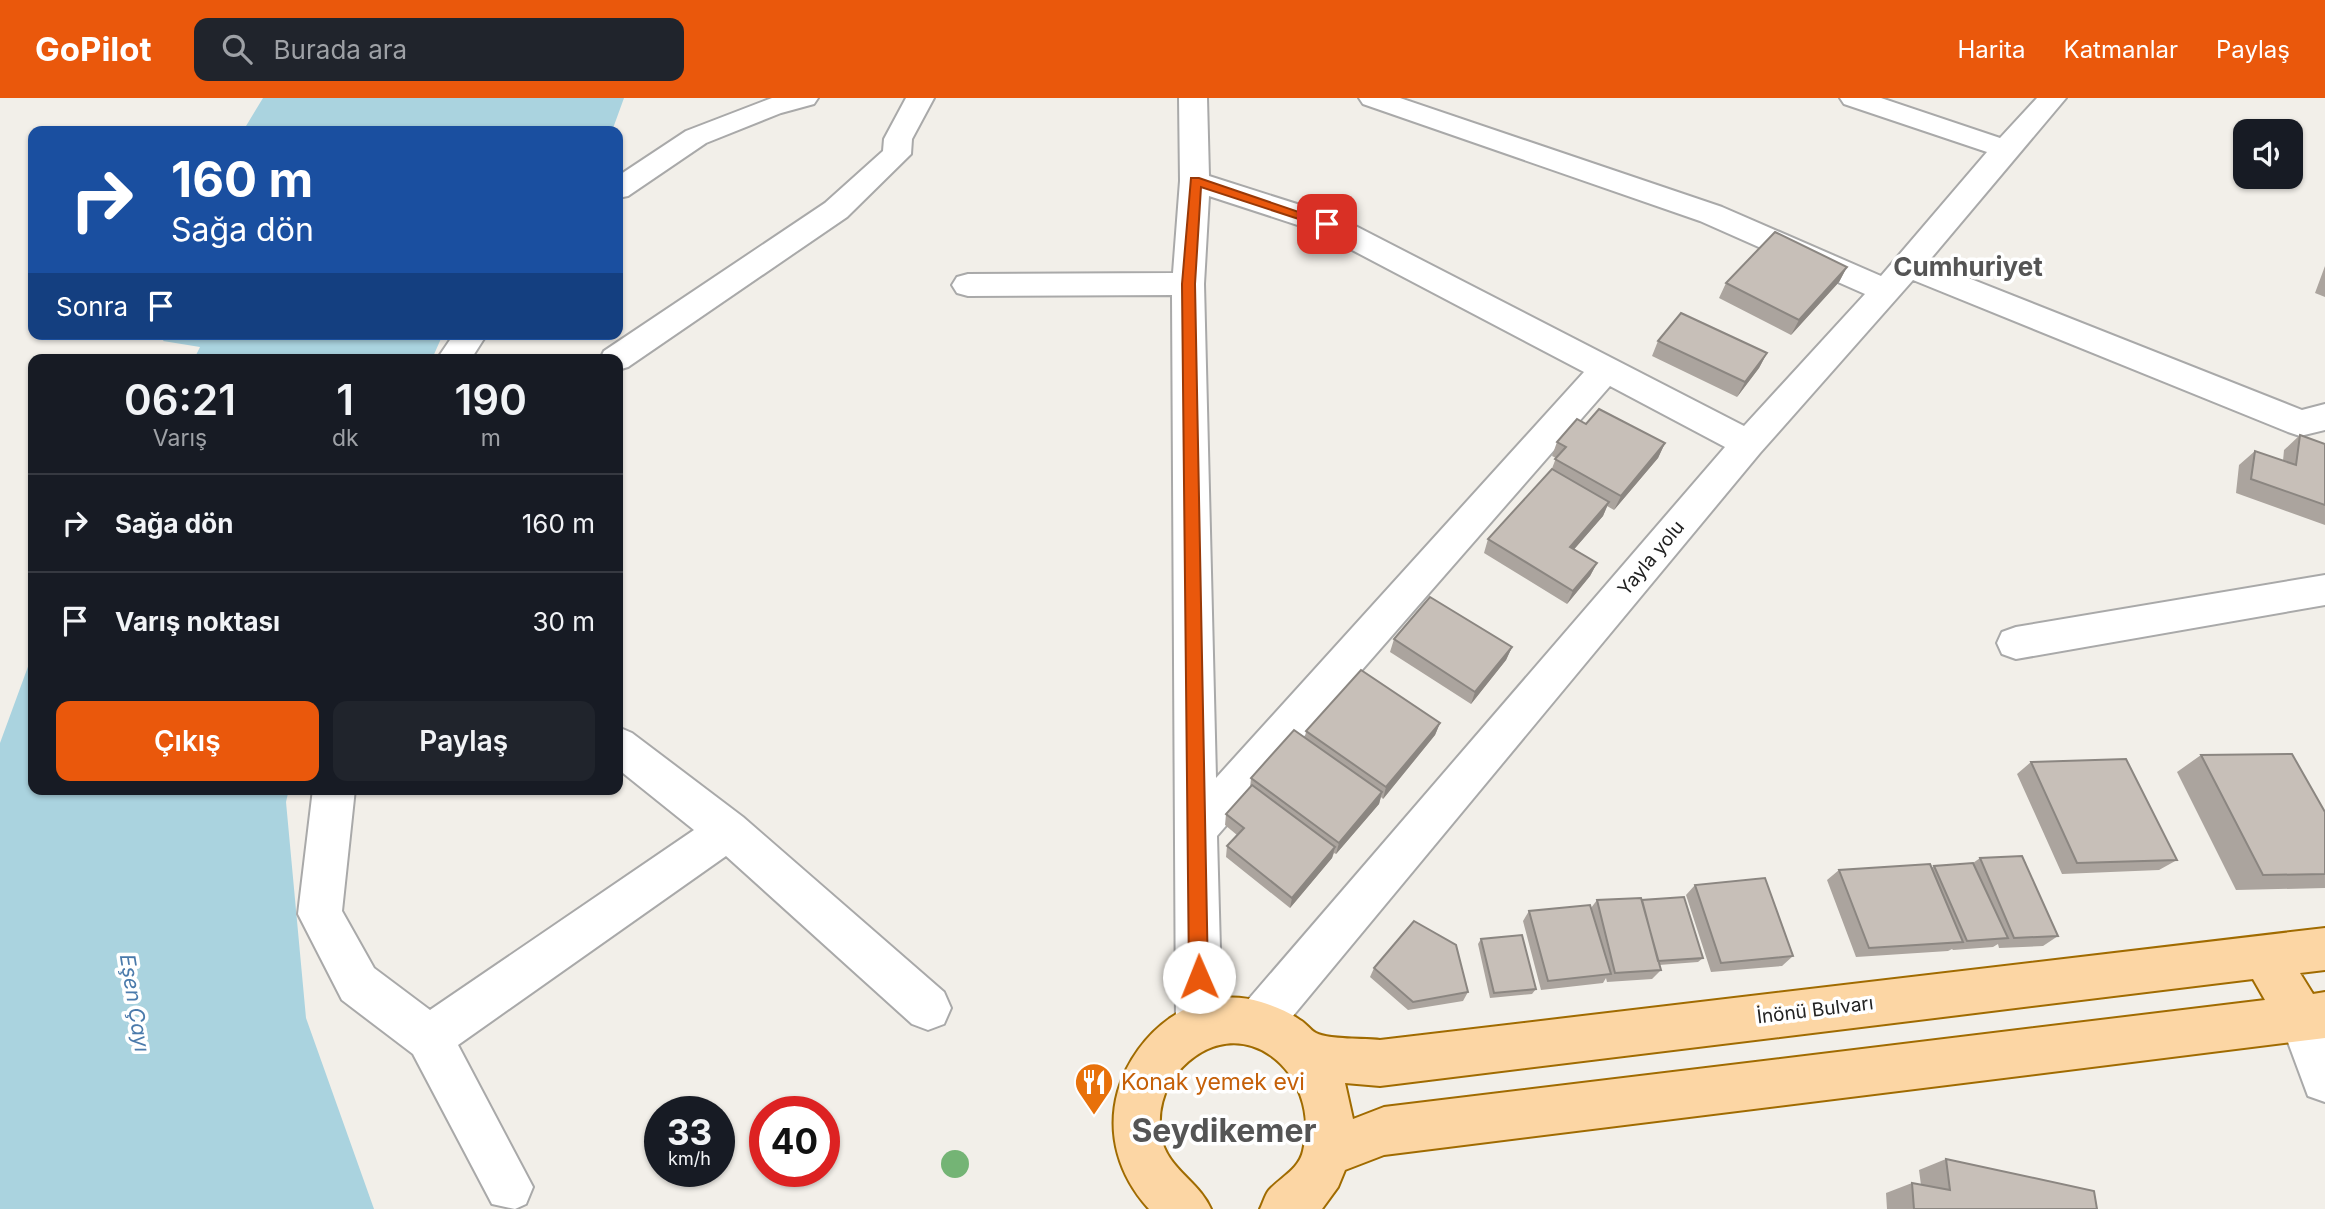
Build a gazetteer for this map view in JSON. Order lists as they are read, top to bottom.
{
  "streets": {
    "main road": ["İnönü Bulvarı"],
    "street": ["Yayla yolu"]
  },
  "districts": ["Cumhuriyet", "Seydikemer"],
  "water": ["Eşen Çayı"],
  "places": {
    "restaurant": ["Konak yemek evi"]
  },
  "page": {
    "header": "GoPilot",
    "search": "Burada ara",
    "nav": ["Harita", "Katmanlar", "Paylaş"],
    "turn": ["160 m", "Sağa dön"],
    "then": "Sonra",
    "eta": [
      "06:21",
      "Varış",
      "1",
      "dk",
      "190",
      "m"
    ],
    "list": [
      {
        "name": "Sağa dön",
        "value": "160 m"
      },
      {
        "name": "Varış noktası",
        "value": "30 m"
      }
    ],
    "buttons": ["Çıkış", "Paylaş"],
    "speed": "33 km/h",
    "limit": "40"
  }
}
